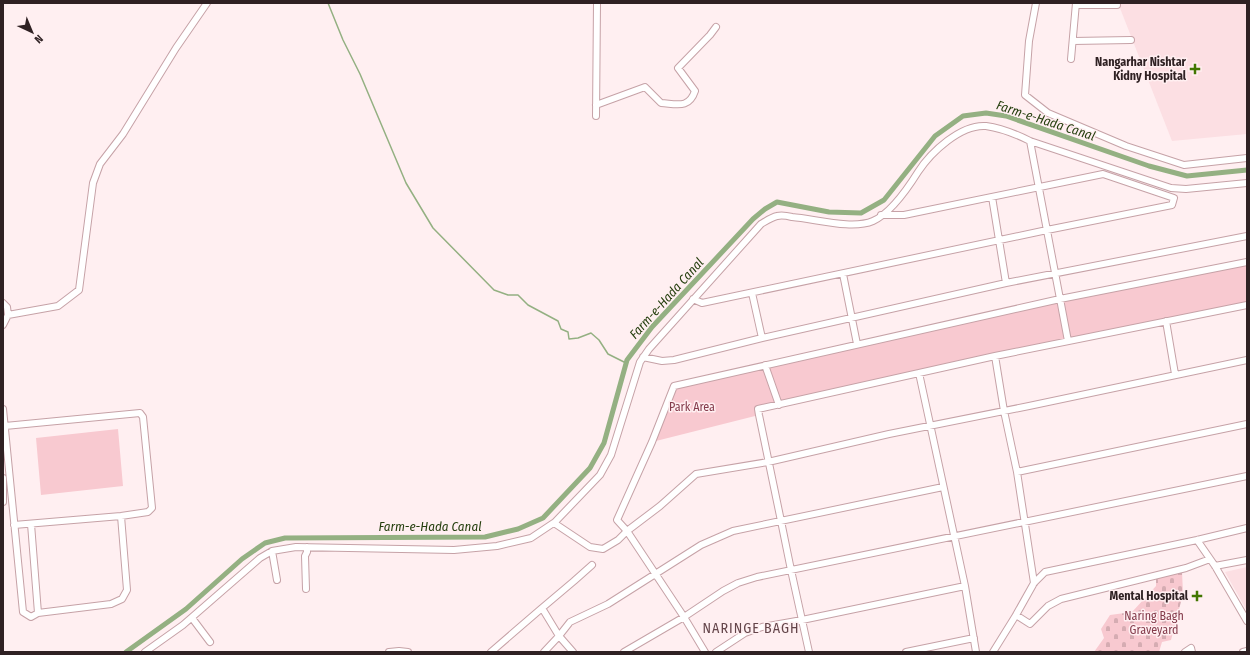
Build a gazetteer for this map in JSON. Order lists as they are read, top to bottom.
{
  "districts": ["NARINGE BAGH"],
  "water": ["Farm-e-Hada Canal"],
  "parks": ["Park Area", "Naring Bagh Graveyard"],
  "places": {
    "health": ["Nangarhar Nishtar Kidny Hospital", "Mental Hospital"]
  },
  "north": "bottom right"
}
